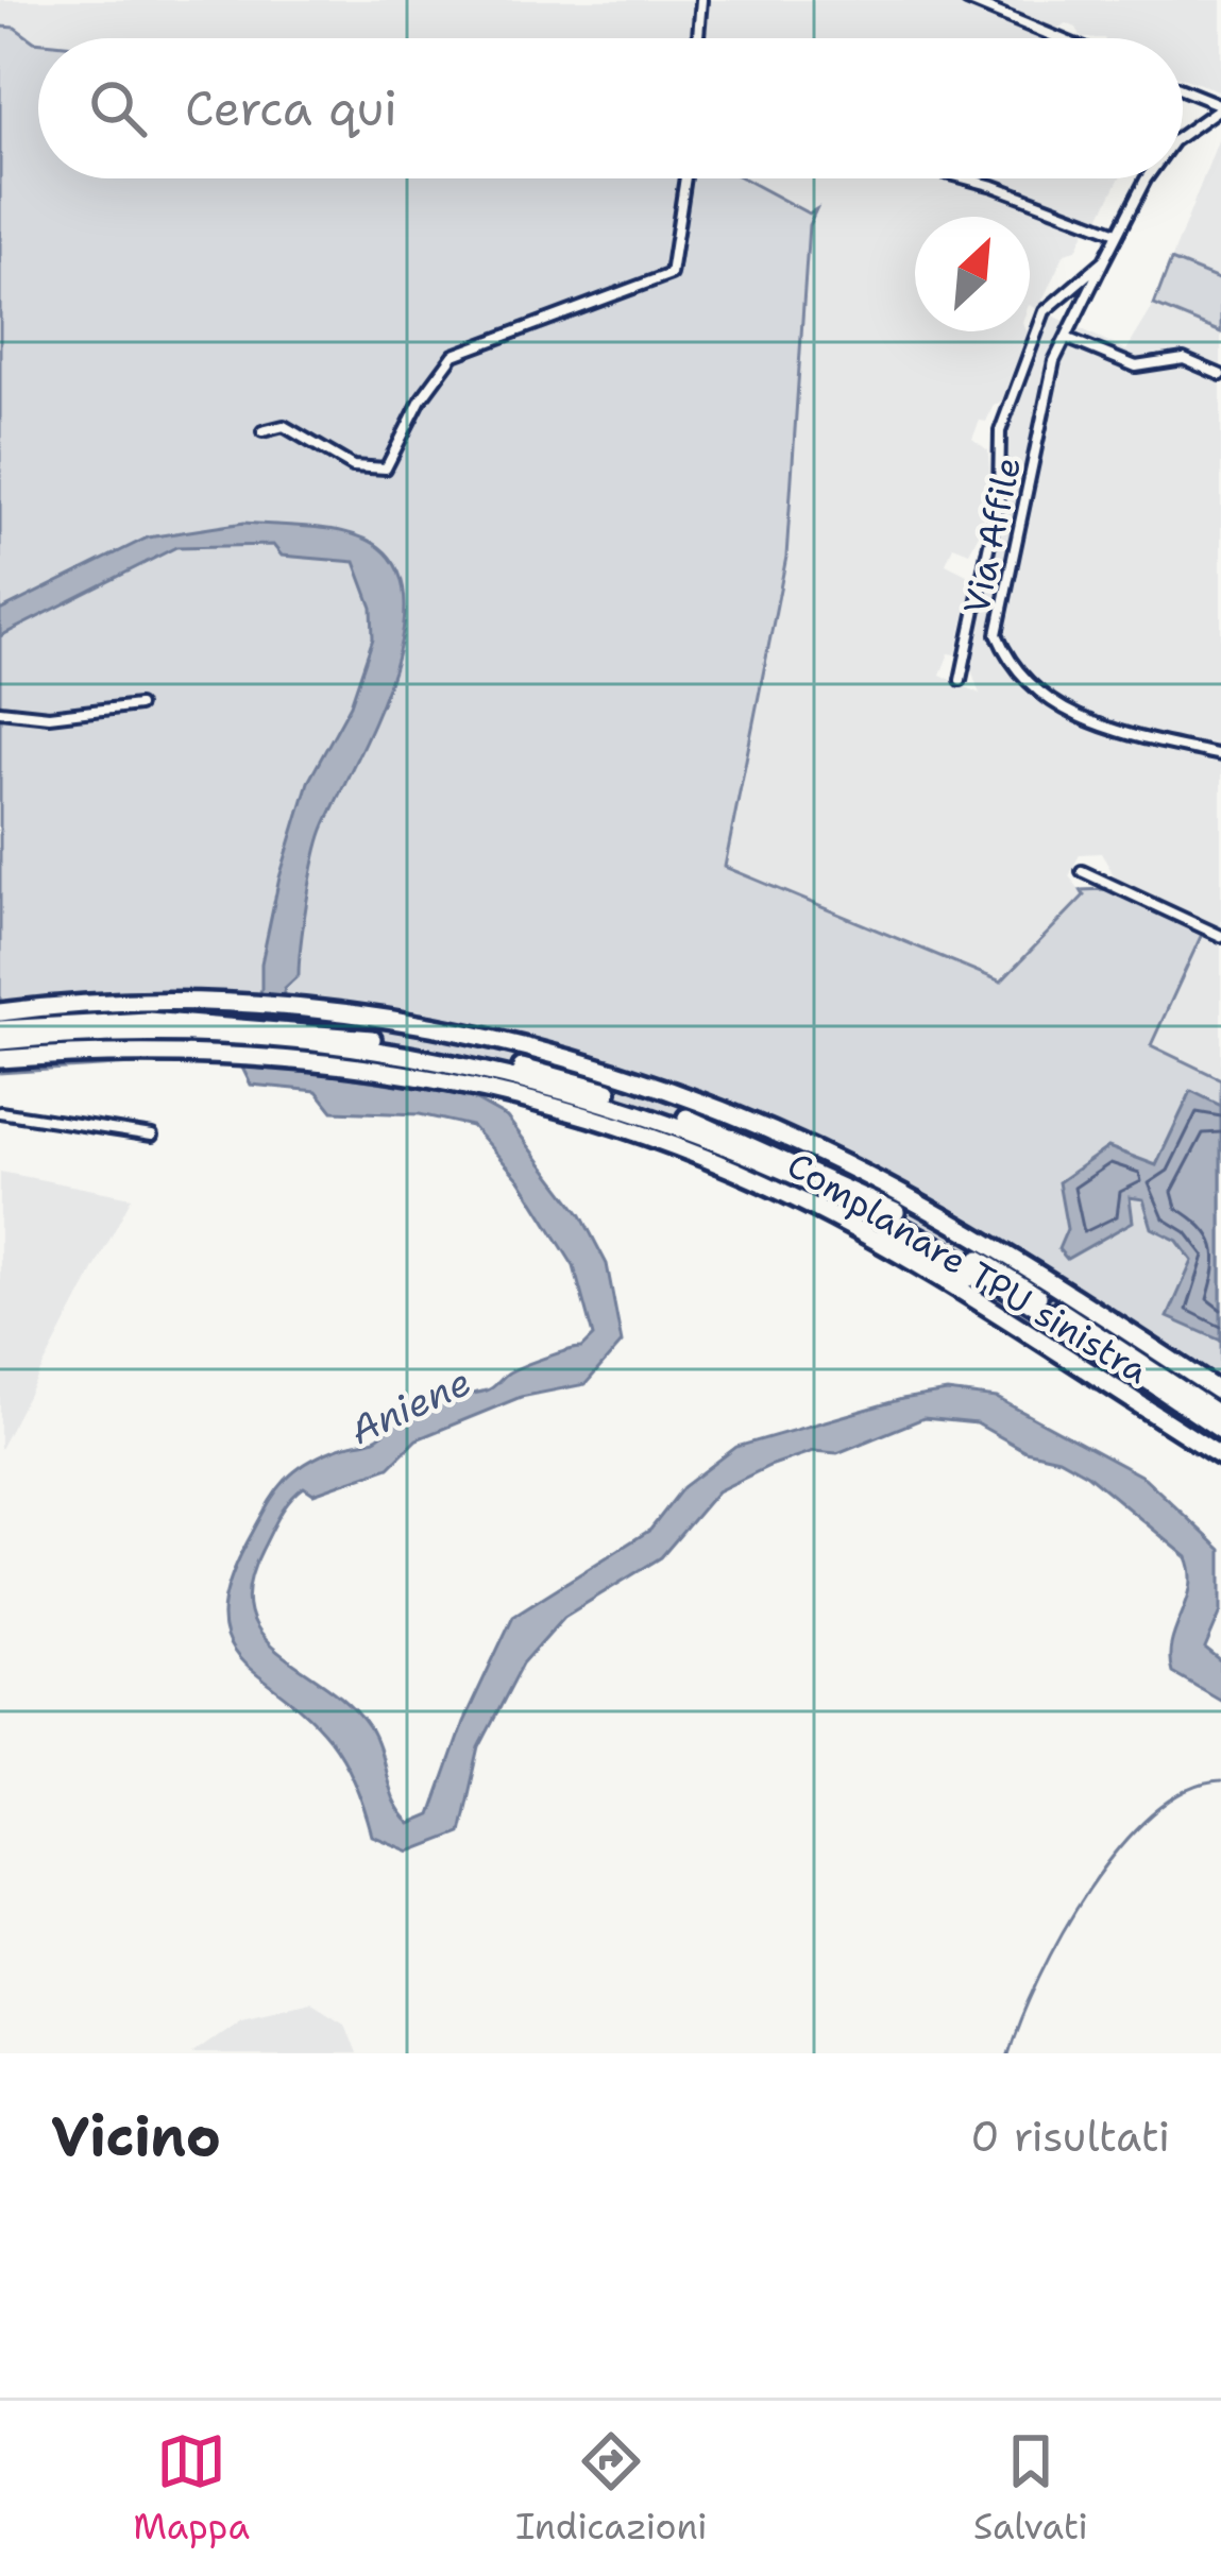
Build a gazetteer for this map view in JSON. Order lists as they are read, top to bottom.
{
  "streets": {
    "highway": ["Complanare TPU sinistra"],
    "street": ["Via Affile"]
  },
  "water": ["Aniene"],
  "north": "top right",
  "page": {
    "search": "Cerca qui",
    "heading": ["Vicino", "0 risultati"],
    "nav": ["Mappa", "Indicazioni", "Salvati"]
  }
}
